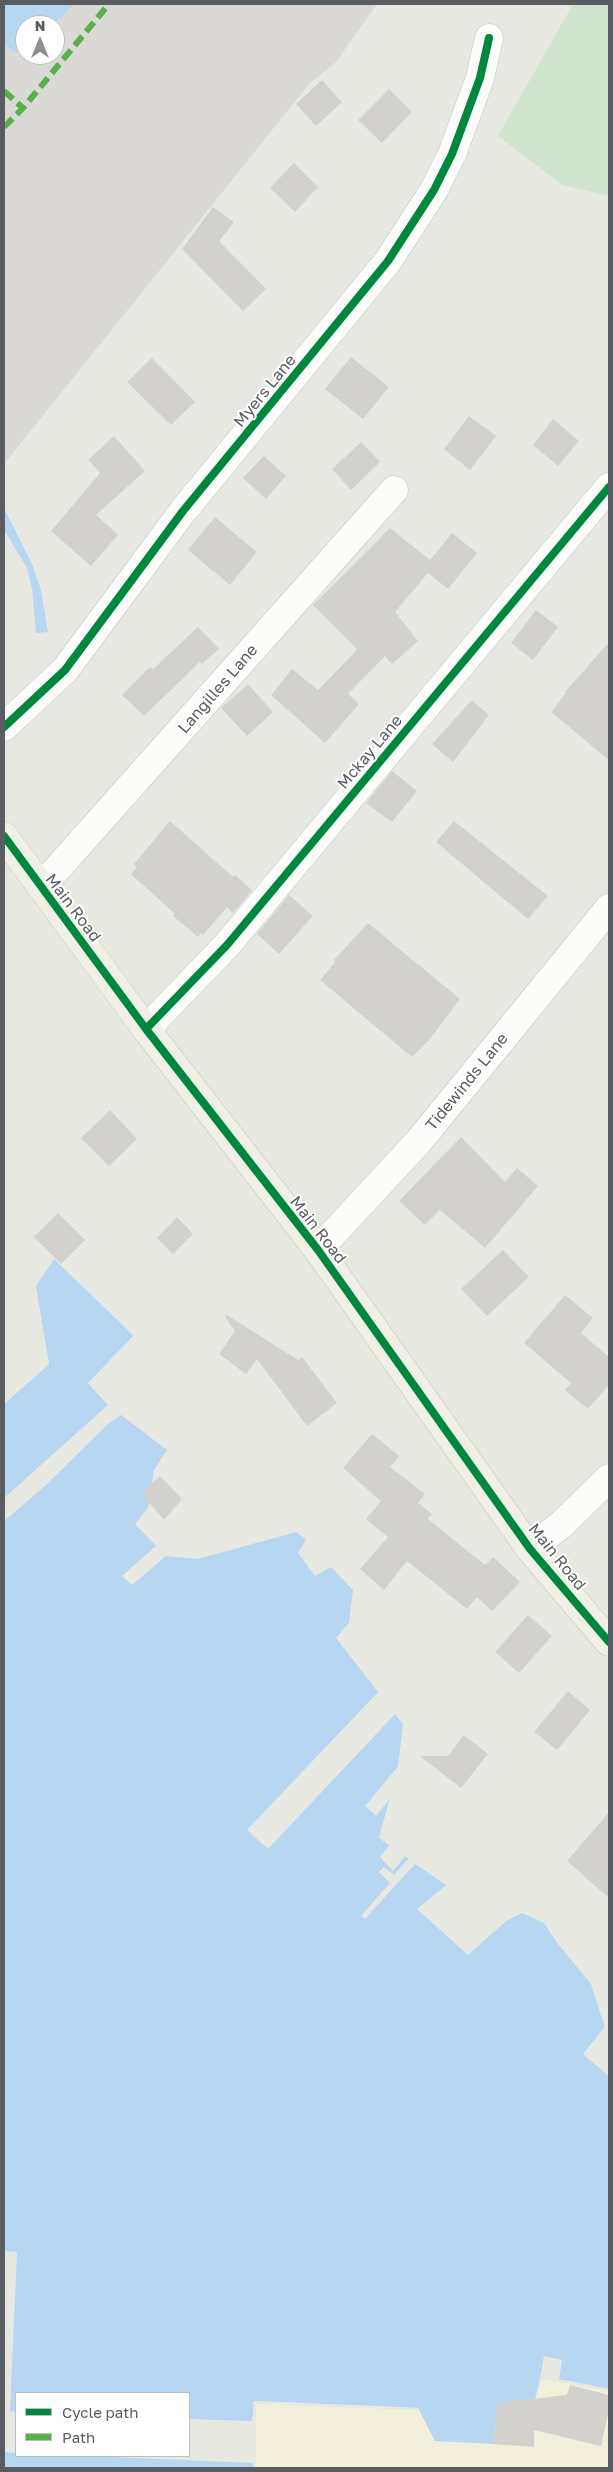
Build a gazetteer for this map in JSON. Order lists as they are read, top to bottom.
{
  "streets": {
    "main road": ["Main Road"],
    "street": [
      "Myers Lane",
      "Langilles Lane",
      "Mckay Lane",
      "Tidewinds Lane"
    ]
  },
  "crossings": [
    ["Langilles Lane", "Main Road"],
    ["Mckay Lane", "Main Road"],
    ["Main Road", "Tidewinds Lane"]
  ],
  "legend": ["Cycle path", "Path"],
  "north": "top"
}
